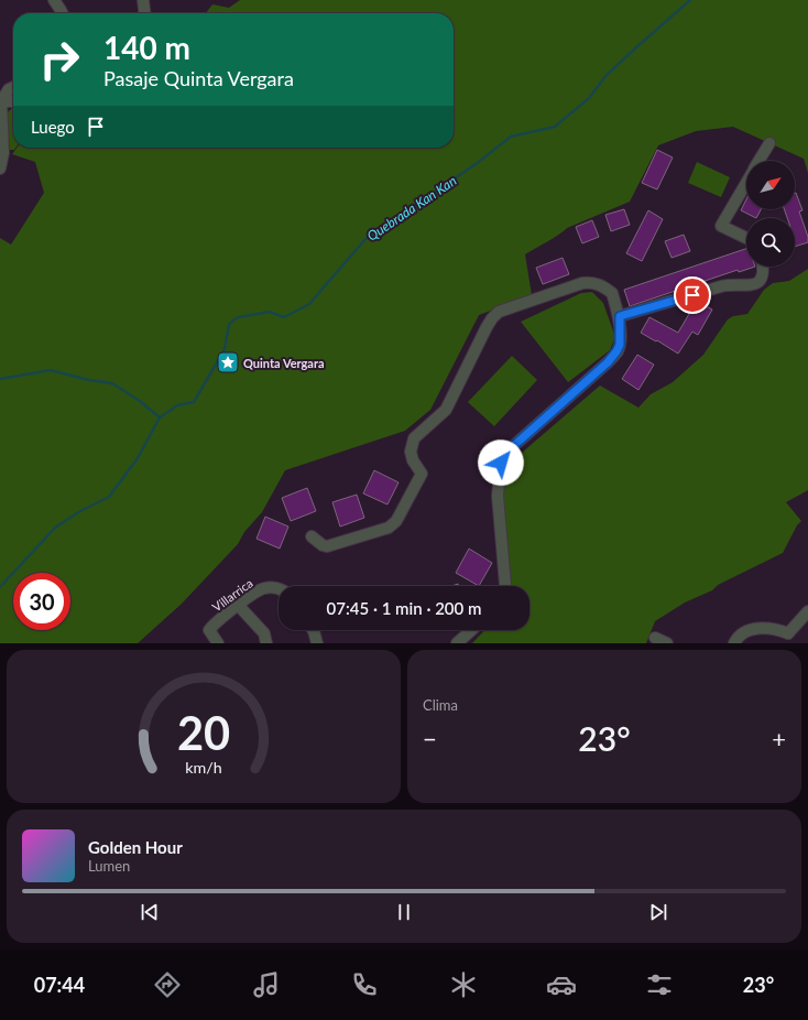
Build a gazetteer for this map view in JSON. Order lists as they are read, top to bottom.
{
  "streets": {
    "street": ["Villarrica"]
  },
  "water": ["Quebrada Kan Kan"],
  "places": {
    "place": ["Quinta Vergara"]
  },
  "north": "top right",
  "page": {
    "turn": ["140 m", "Pasaje Quinta Vergara"],
    "then": "Luego",
    "limit": "30",
    "trip": "07:45 · 1 min · 200 m",
    "tile": "Clima",
    "heat": ["−", "23°", "+"],
    "song": ["Golden Hour", "Lumen"],
    "tabs": ["07:44", "23°"],
    "gauge": ["20", "km/h"]
  }
}
